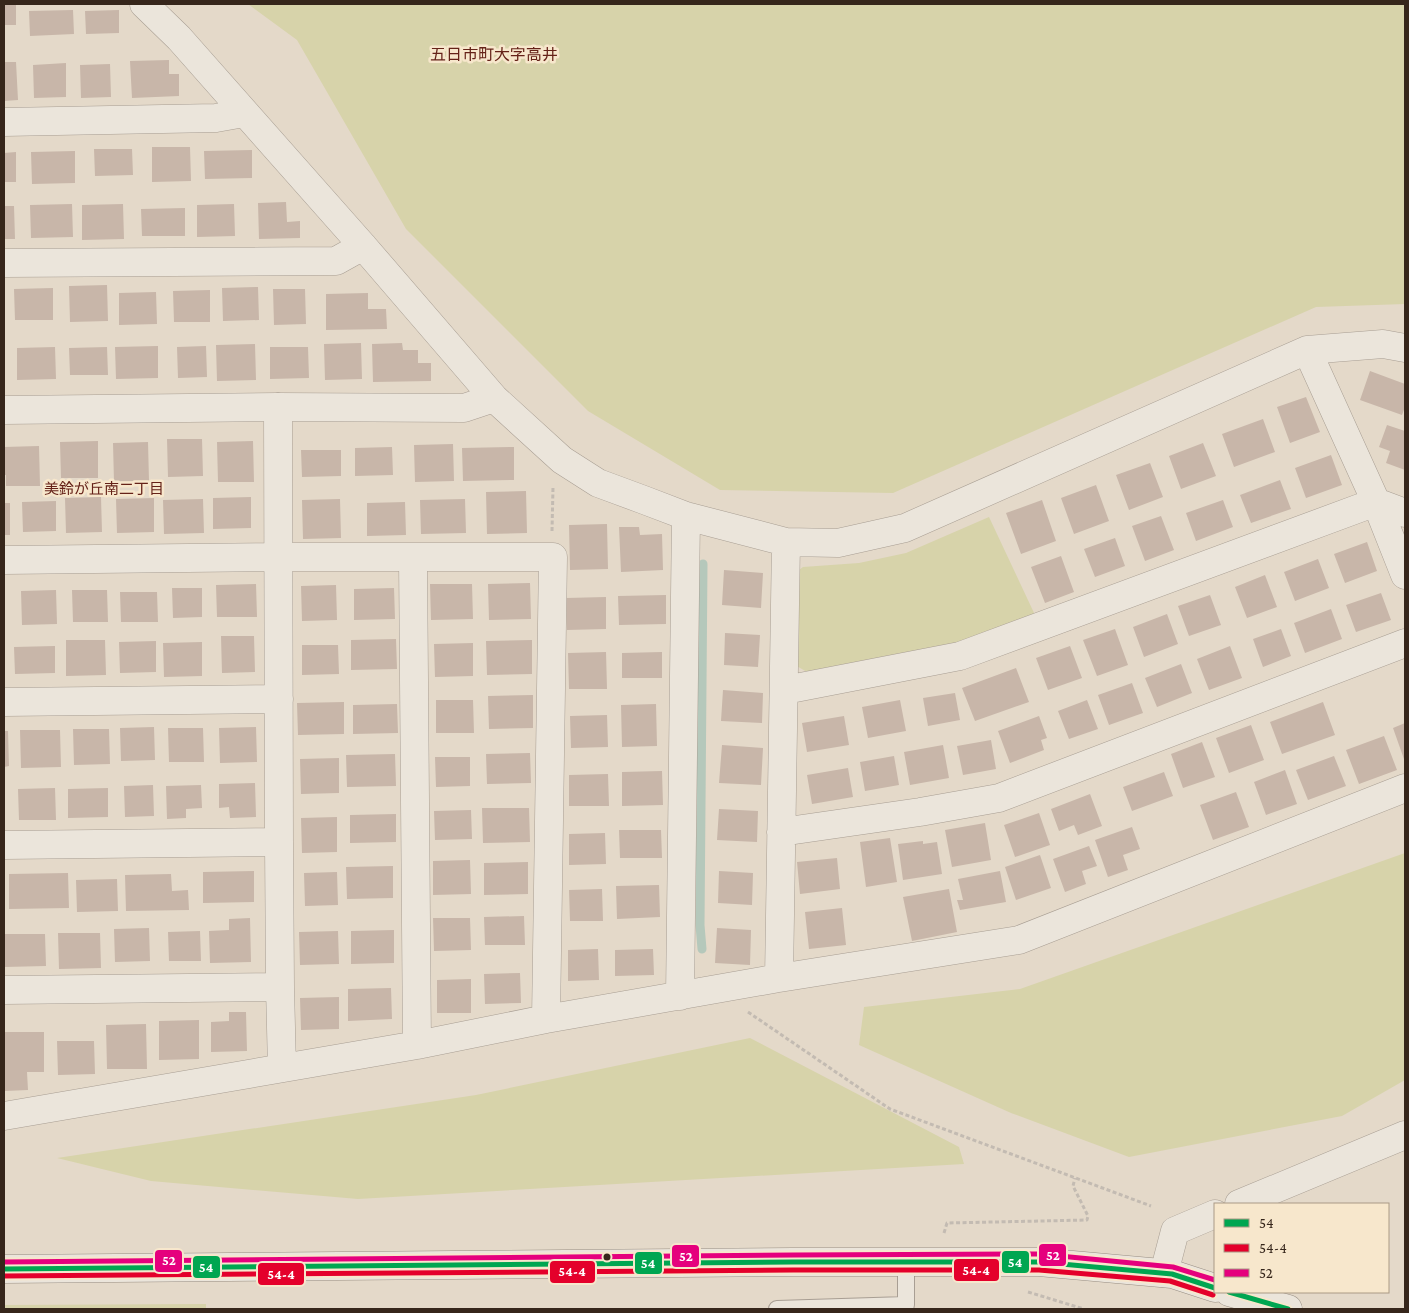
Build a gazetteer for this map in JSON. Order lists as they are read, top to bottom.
{
  "districts": ["五日市町大字高井", "美鈴が丘南二丁目"],
  "lines": ["transit line 52", "transit line 54", "transit line 54-4"],
  "legend": ["54", "54-4", "52"]
}
